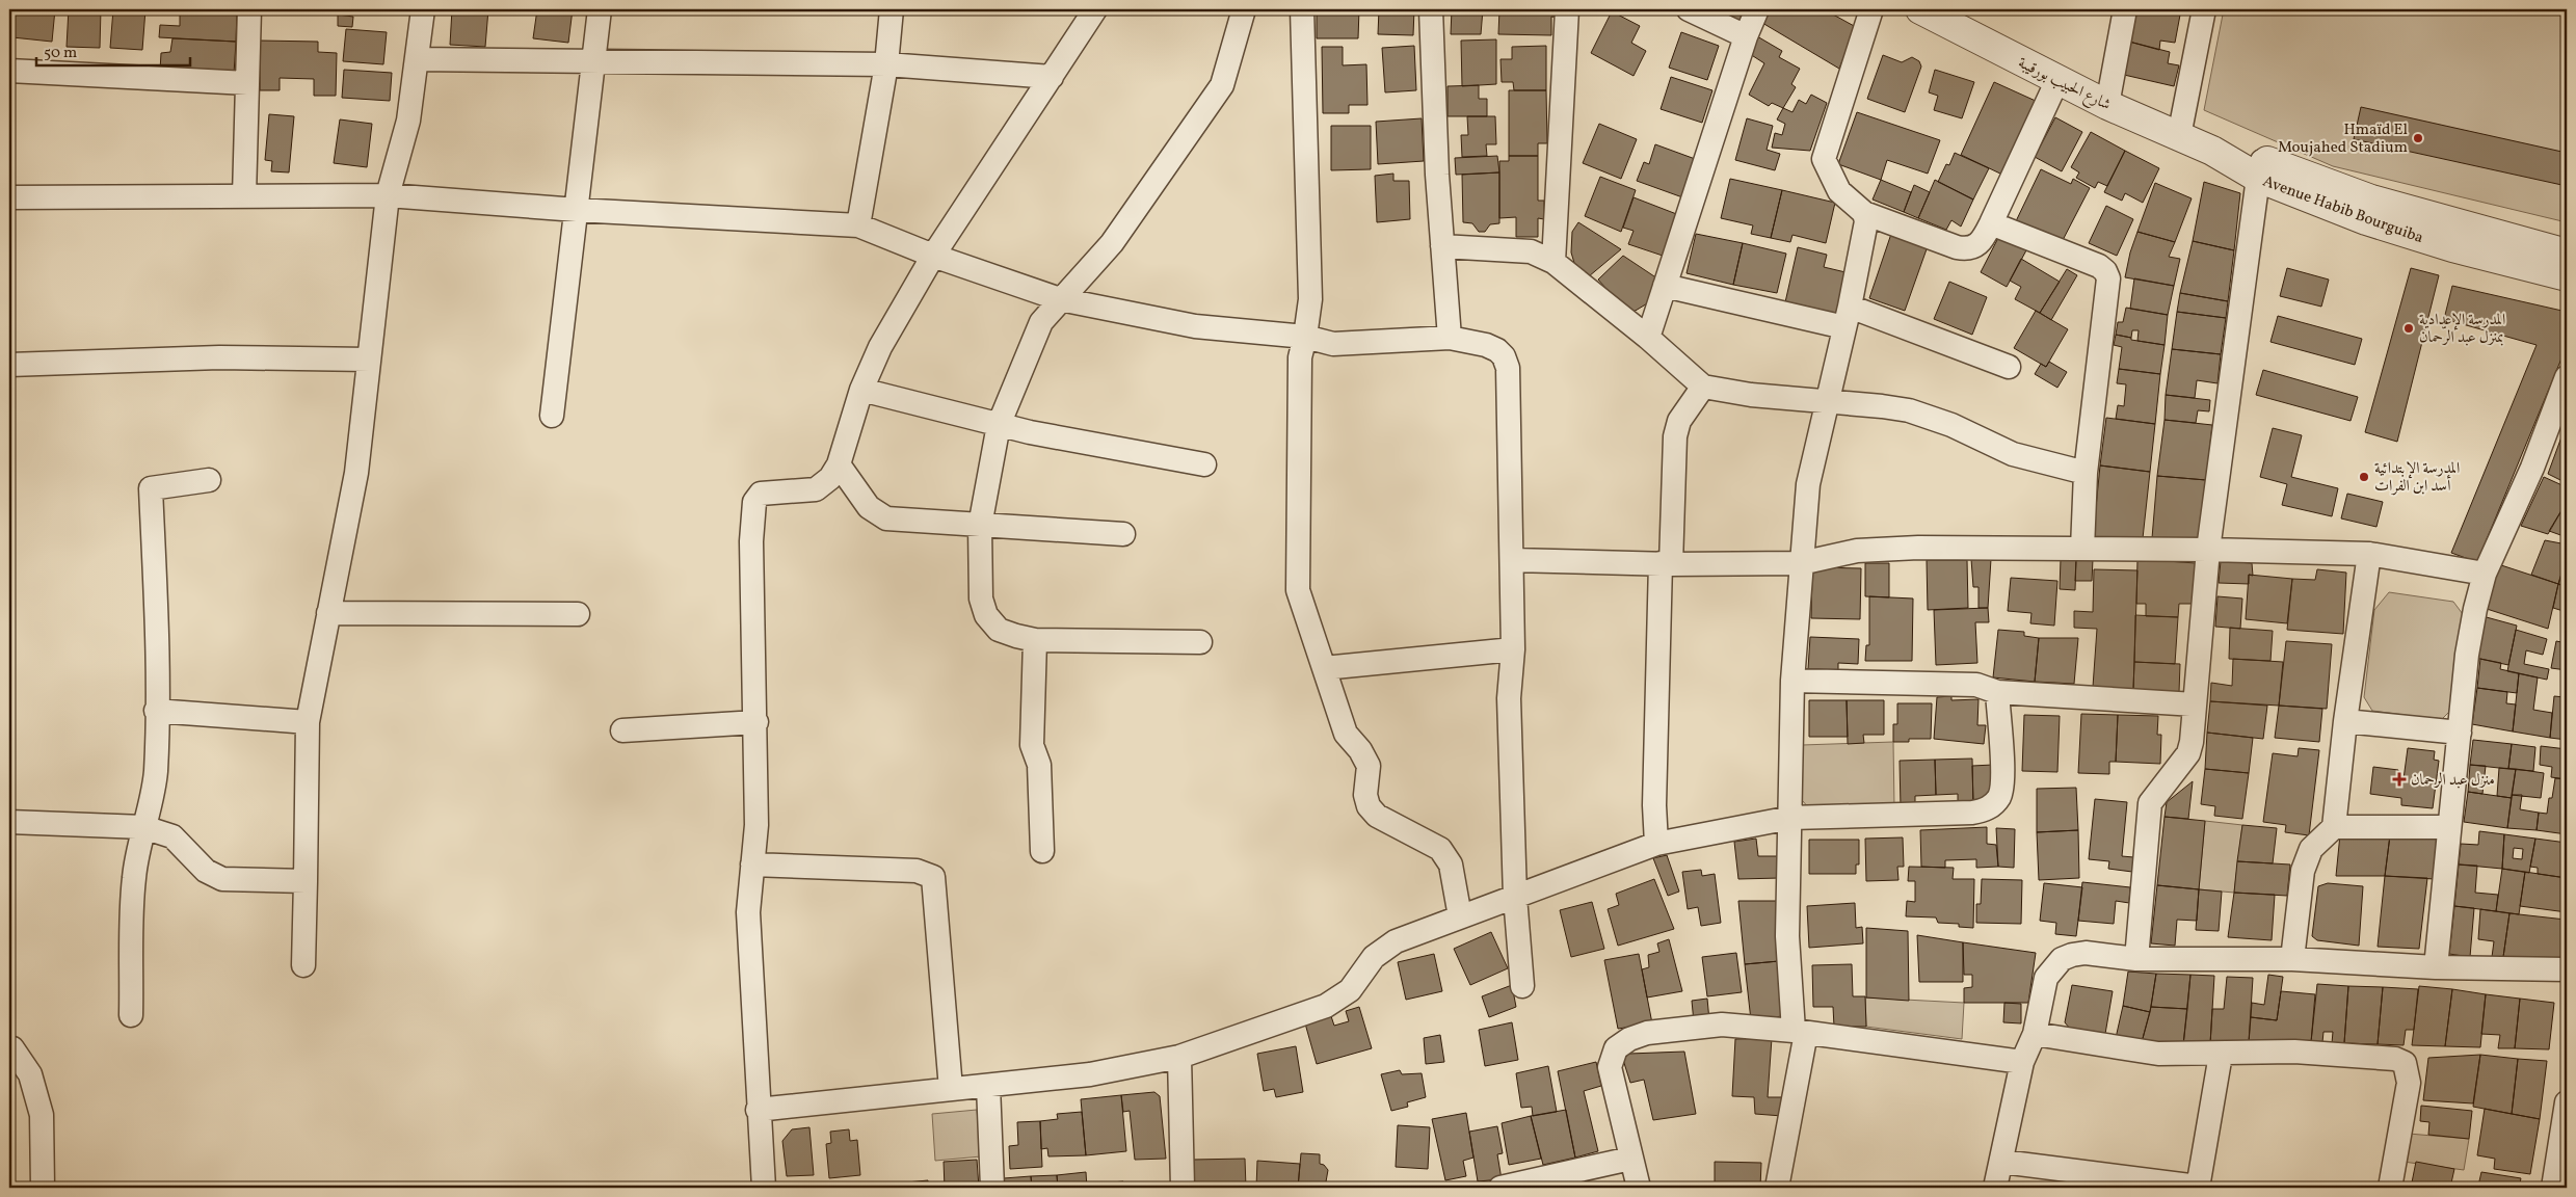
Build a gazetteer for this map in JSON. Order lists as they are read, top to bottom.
{
  "streets": {
    "street": ["شارع الحبيب بورقيبة", "Avenue Habib Bourguiba"]
  },
  "crossings": [
    ["شارع الحبيب بورقيبة", "Avenue Habib Bourguiba"]
  ],
  "places": {
    "other": ["Hmaïd El Moujahed Stadium", "المدرسة الإعدادية بمنزل عبد الرّحمان", "المدرسة الإبتدائية أسد ابن الفرات"],
    "health": ["منزل عبد الرحمان"]
  },
  "scale_bar": "50 m"
}
